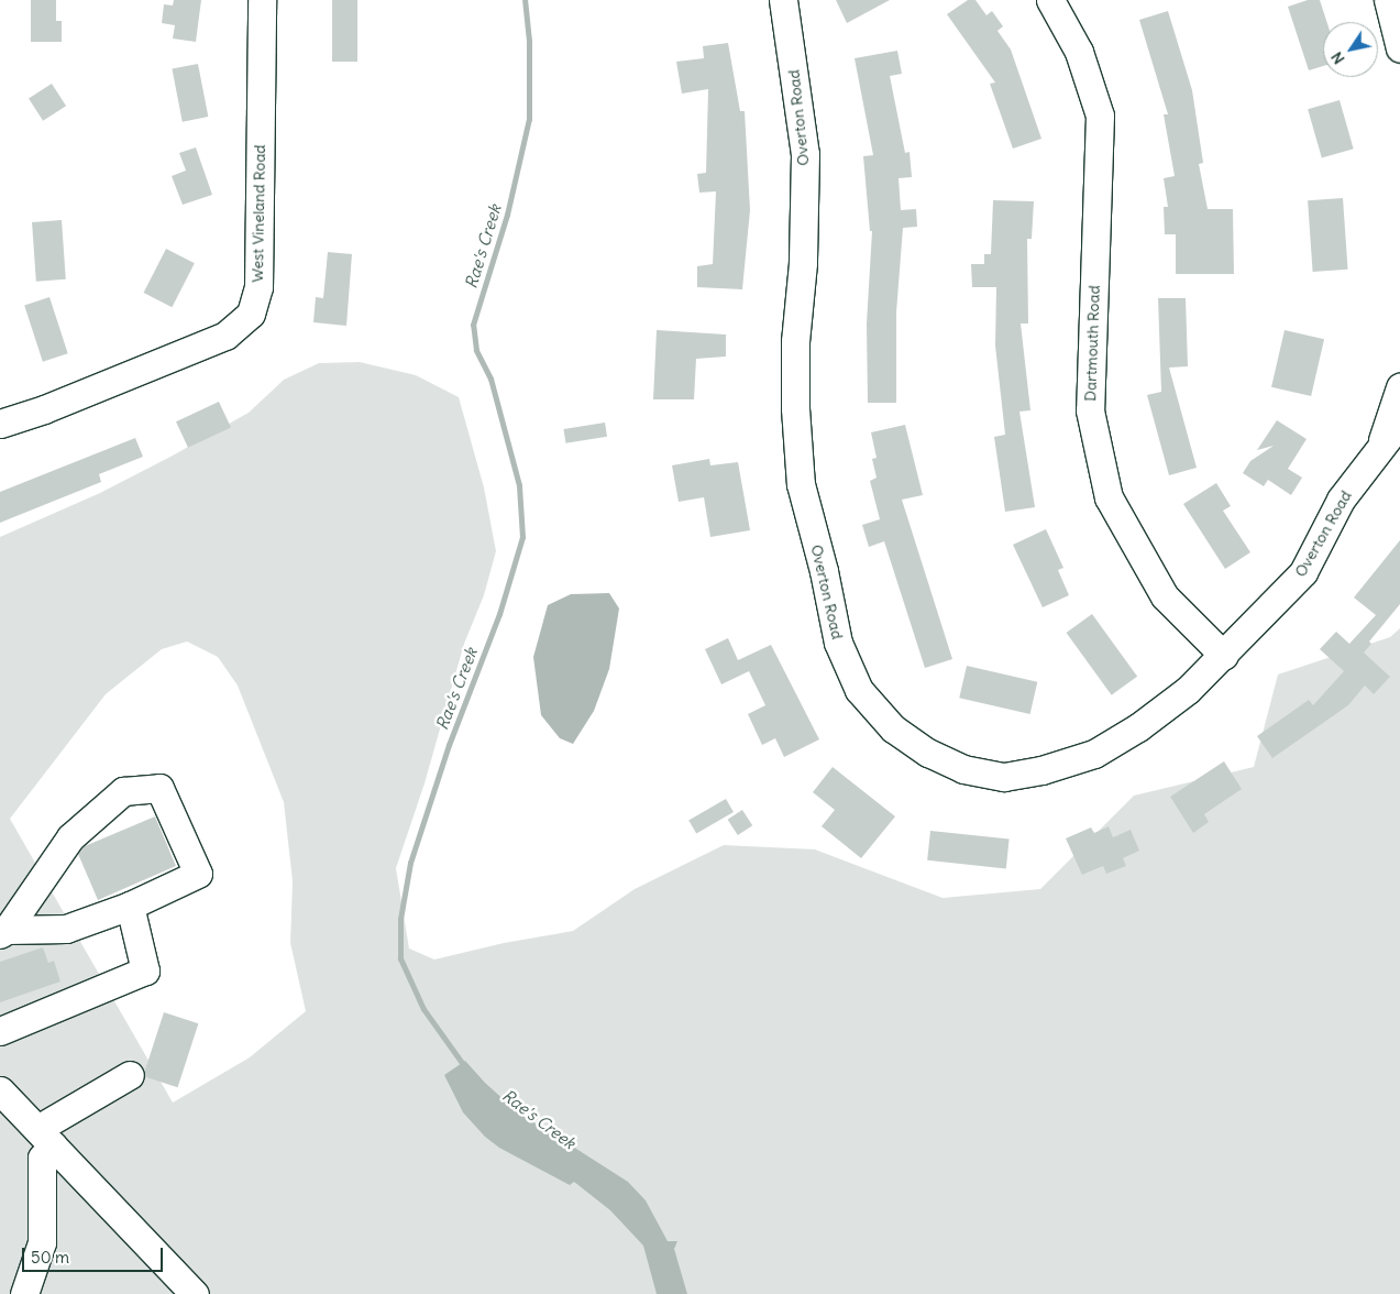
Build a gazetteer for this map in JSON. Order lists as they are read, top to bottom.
{
  "streets": {
    "street": ["Overton Road", "West Vineland Road", "Dartmouth Road"]
  },
  "crossings": [
    ["Overton Road", "Dartmouth Road"]
  ],
  "water": ["Rae's Creek"],
  "scale_bar": "50 m",
  "north": "bottom left"
}
